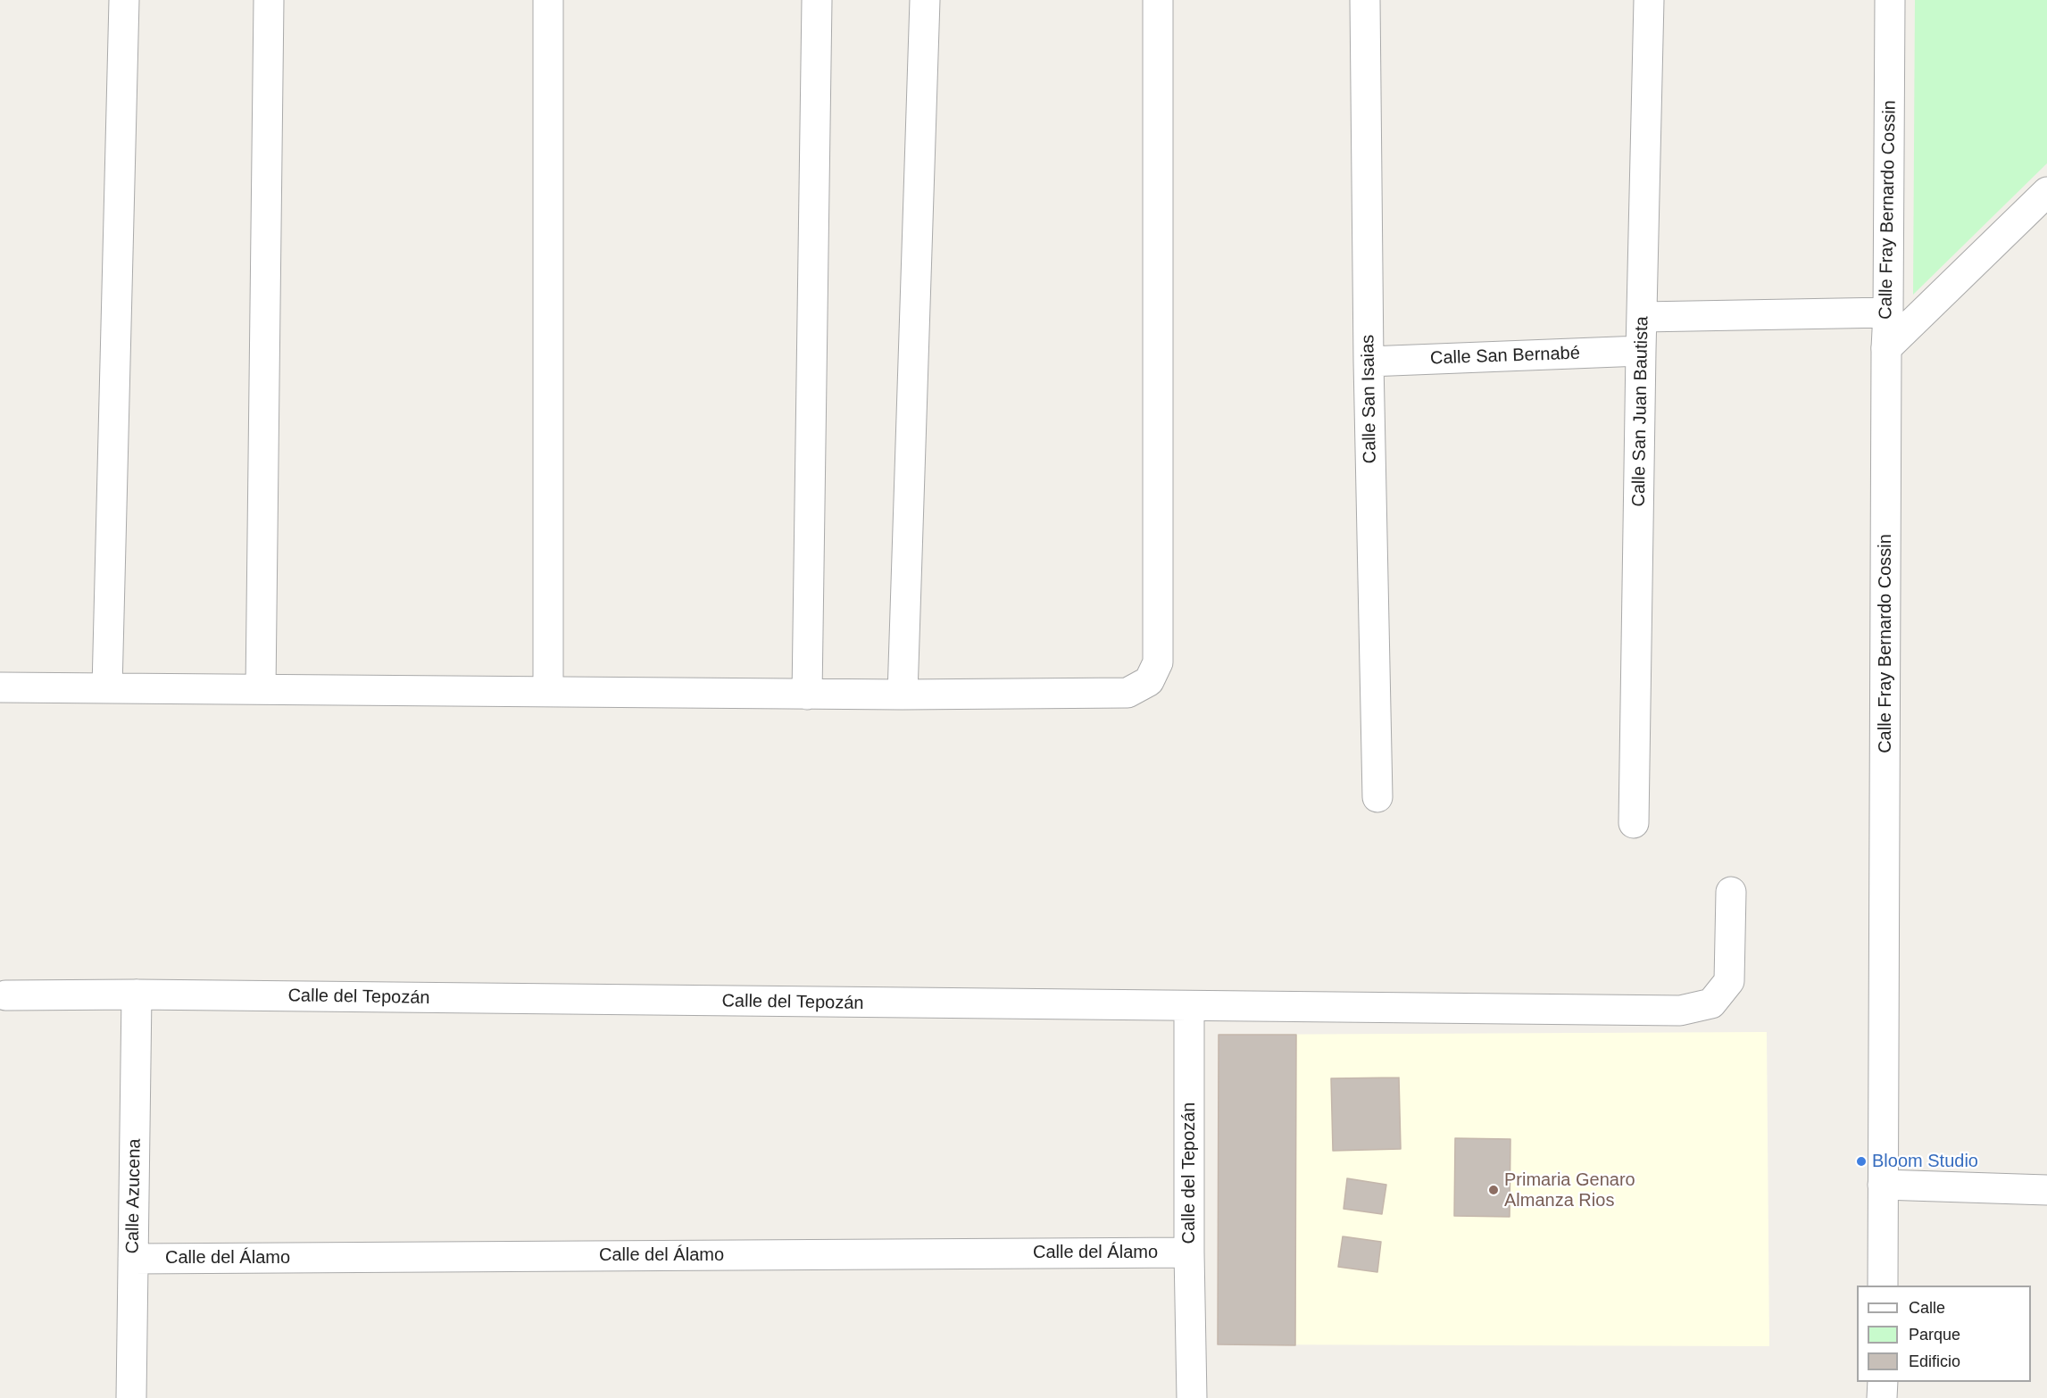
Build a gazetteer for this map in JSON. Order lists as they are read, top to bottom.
{
  "streets": {
    "street": [
      "Calle Fray Bernardo Cossin",
      "Calle San Bernabé",
      "Calle San Isaias",
      "Calle San Juan Bautista",
      "Calle del Tepozán",
      "Calle Azucena",
      "Calle del Álamo"
    ]
  },
  "crossings": [
    ["Calle San Bernabé", "Calle San Isaias"],
    ["Calle San Bernabé", "Calle San Juan Bautista"],
    ["Calle del Tepozán", "Calle Azucena"],
    ["Calle del Tepozán", "Calle del Álamo"],
    ["Calle Azucena", "Calle del Álamo"]
  ],
  "places": ["Bloom Studio", "Primaria Genaro Almanza Rios"],
  "legend": ["Calle", "Parque", "Edificio"]
}
